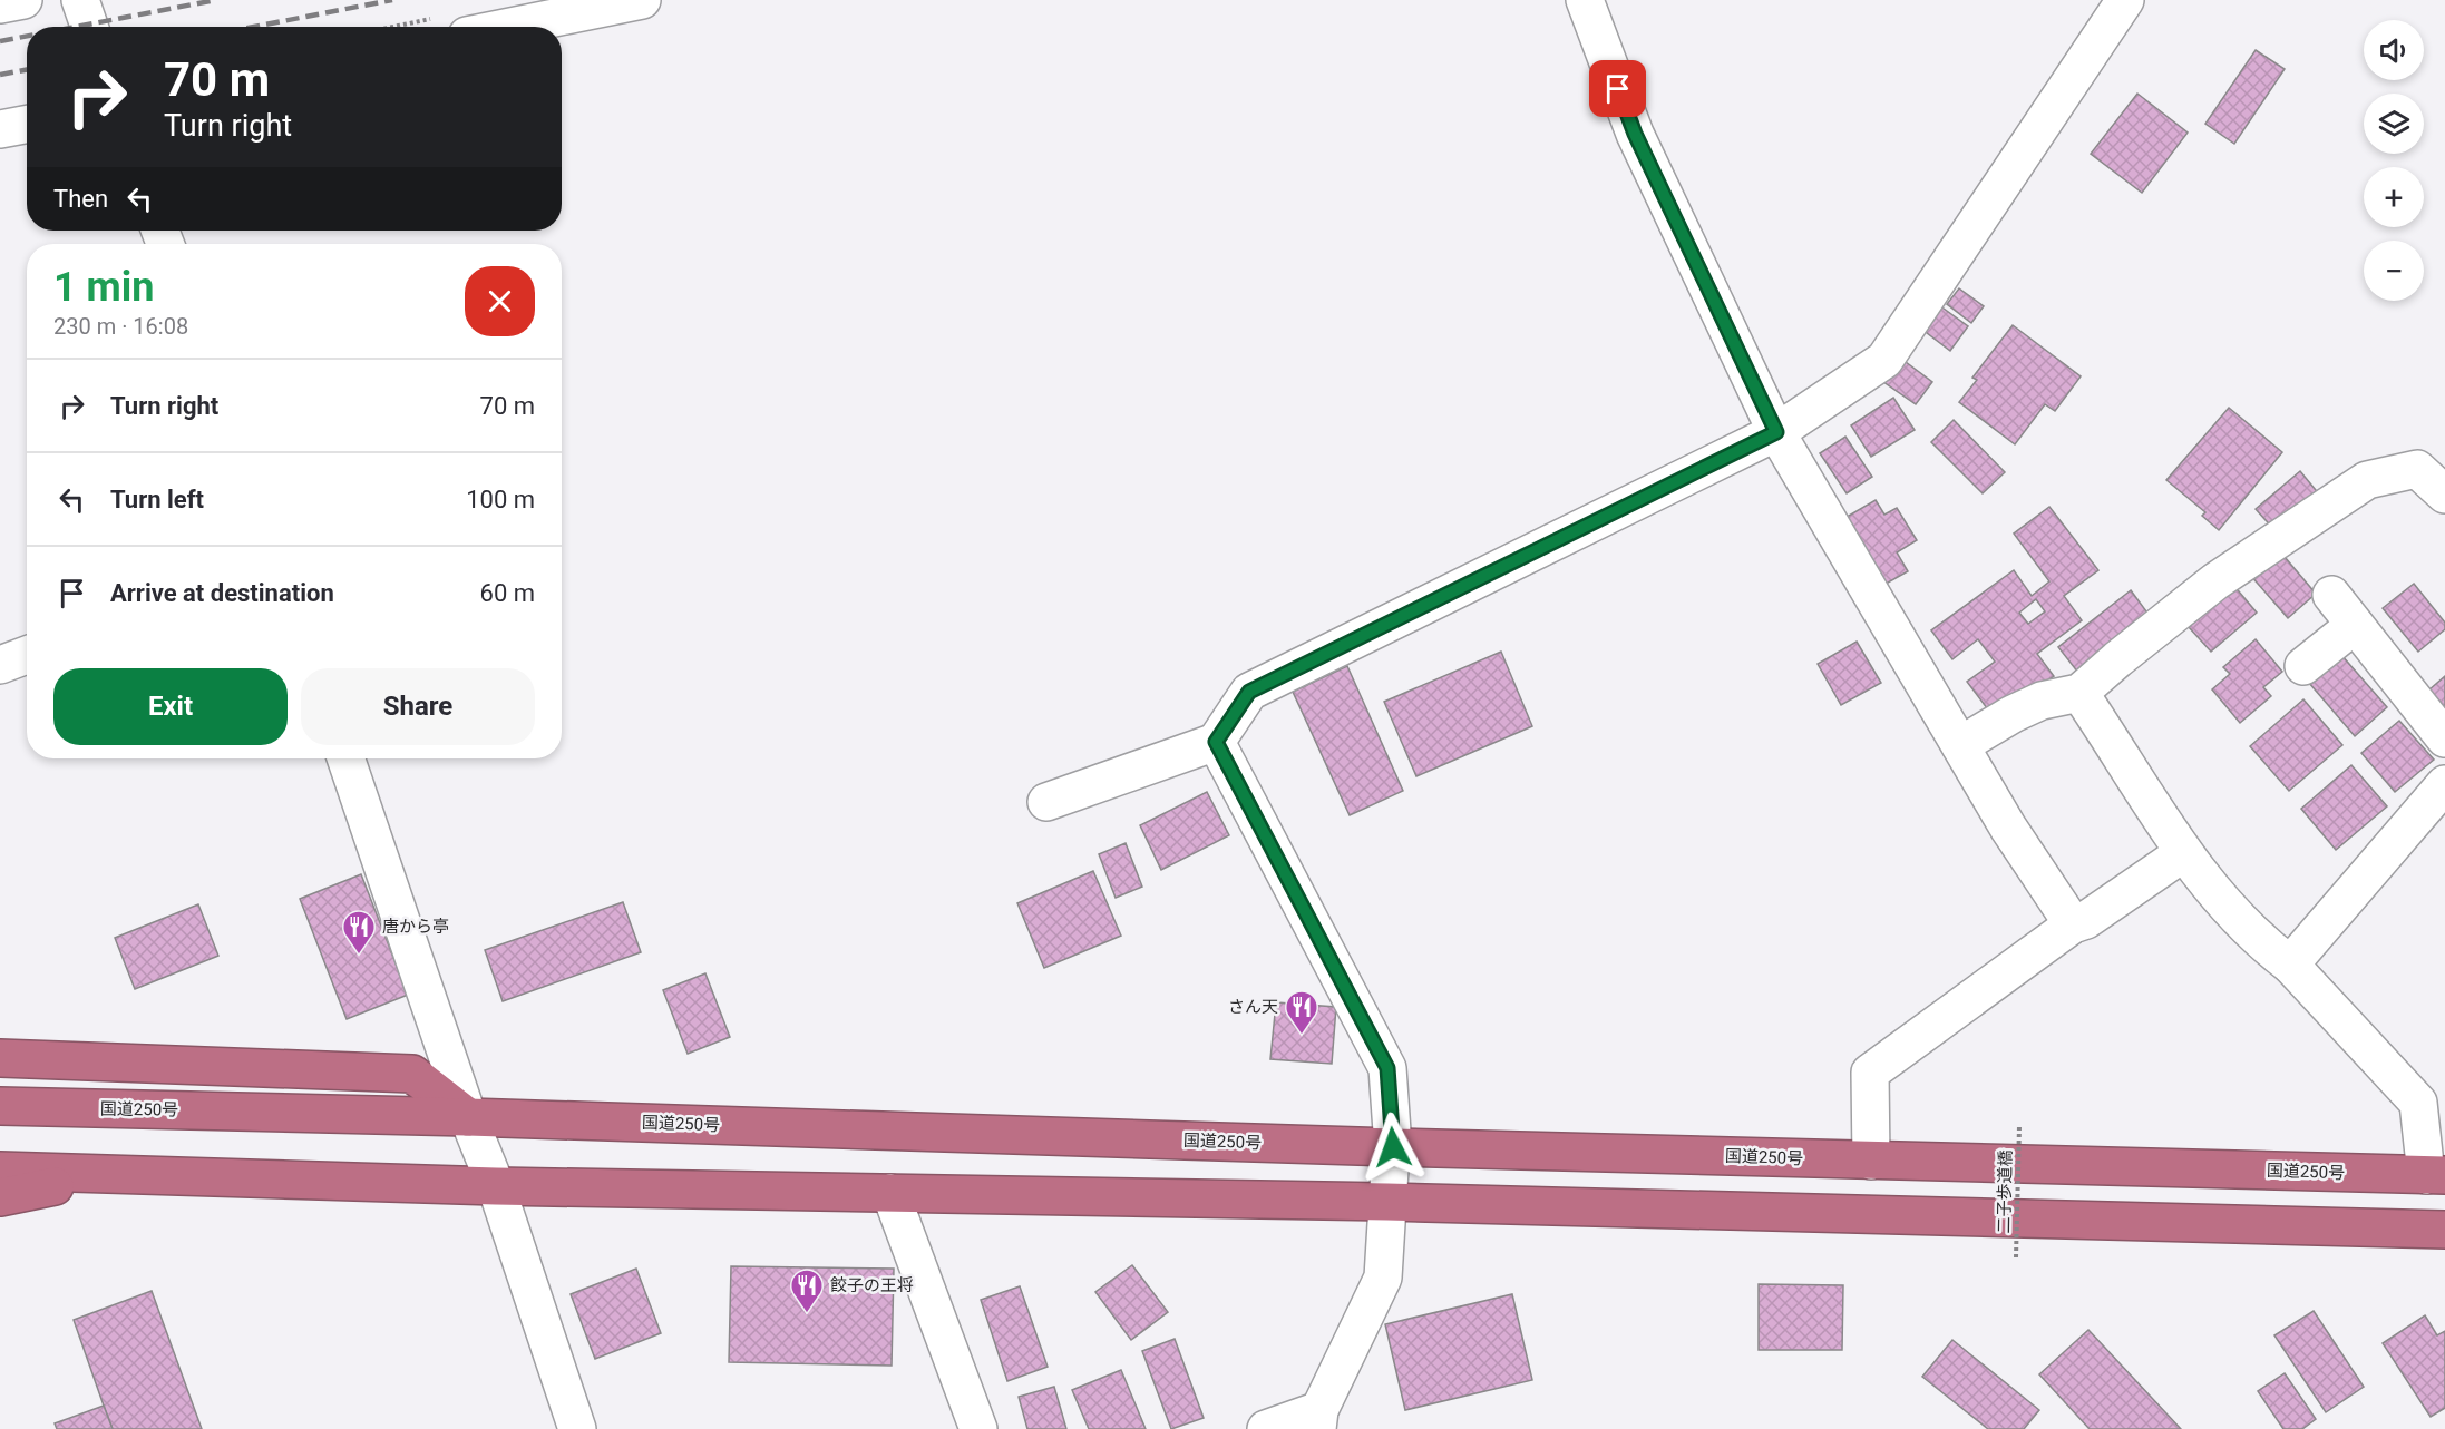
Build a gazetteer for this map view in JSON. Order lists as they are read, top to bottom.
{
  "streets": {
    "highway": ["国道250号"],
    "path": ["二子歩道橋"]
  },
  "places": {
    "restaurant": ["唐から亭", "さん天", "餃子の王将"]
  },
  "page": {
    "map_buttons": ["+", "−"],
    "turn": ["70 m", "Turn right"],
    "then": "Then",
    "heading": ["1 min", "230 m · 16:08"],
    "list": [
      {
        "name": "Turn right",
        "value": "70 m"
      },
      {
        "name": "Turn left",
        "value": "100 m"
      },
      {
        "name": "Arrive at destination",
        "value": "60 m"
      }
    ],
    "buttons": ["Exit", "Share"]
  }
}
